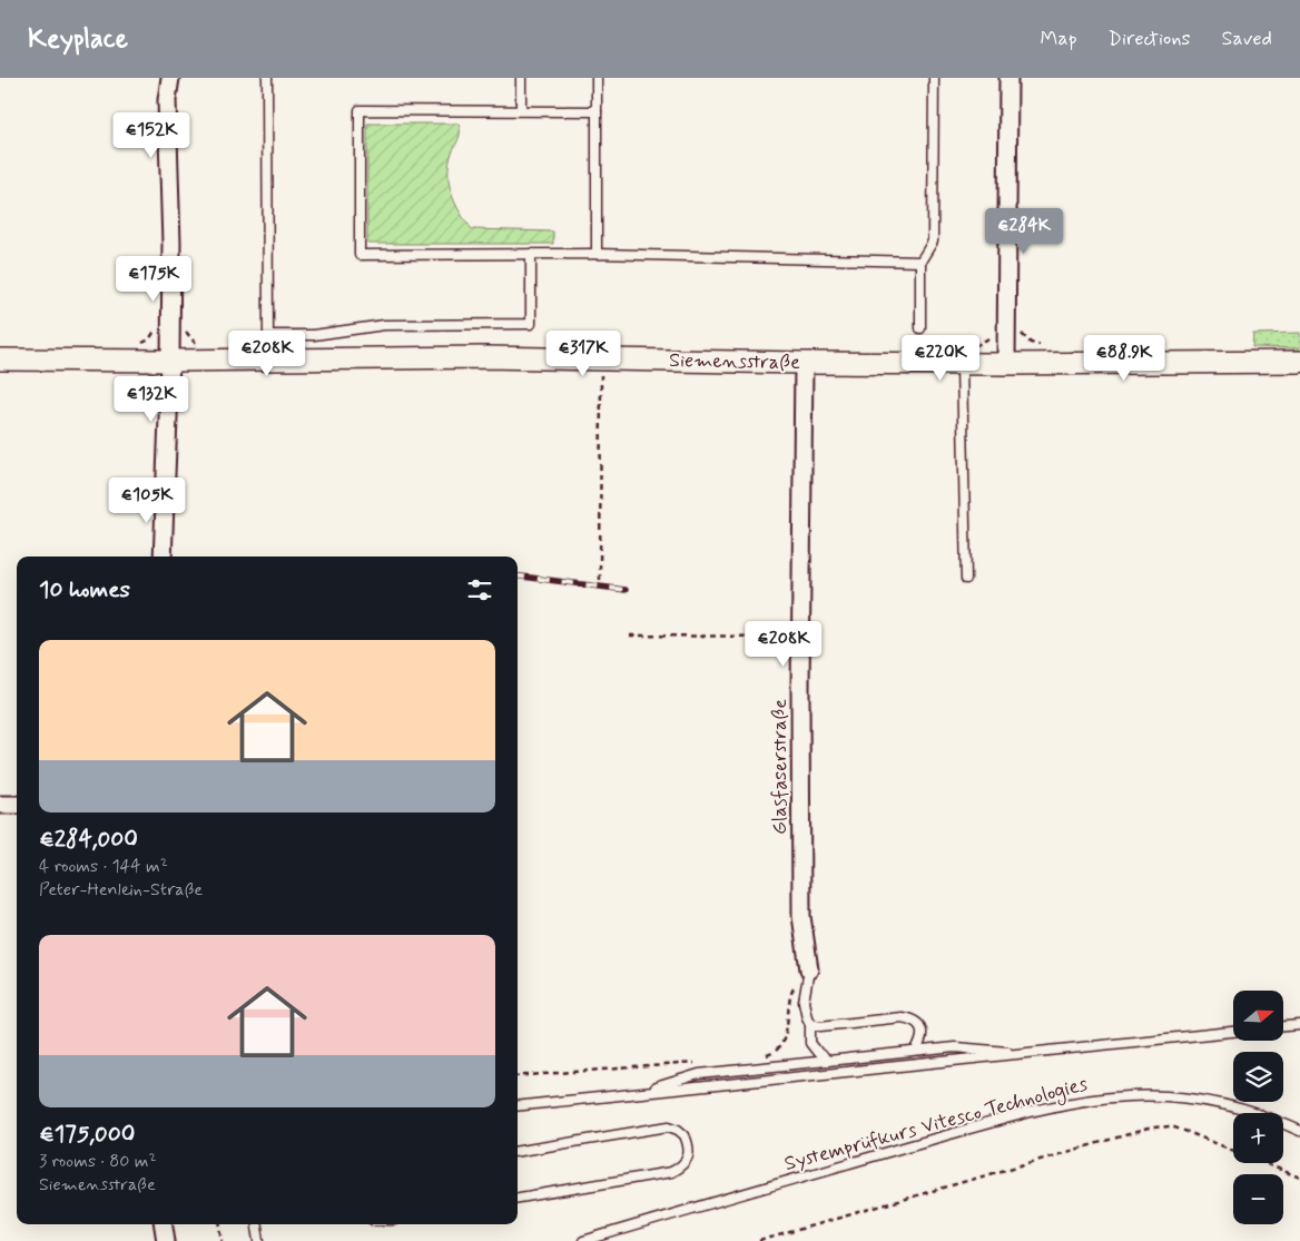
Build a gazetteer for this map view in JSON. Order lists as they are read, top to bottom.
{
  "streets": {
    "street": ["Siemensstraße", "Glasfaserstraße"],
    "lane": ["Systemprüfkurs Vitesco Technologies"]
  },
  "crossings": [
    ["Siemensstraße", "Glasfaserstraße"]
  ],
  "north": "right",
  "page": {
    "header": "Keyplace",
    "nav": ["Map", "Directions", "Saved"],
    "price": [
      "€152K",
      "€284K",
      "€175K",
      "€208K",
      "€317K",
      "€220K",
      "€88.9K",
      "€132K",
      "€105K",
      "€208K"
    ],
    "heading": "10 homes",
    "list": [
      {
        "name": "€284,000",
        "note": "4 rooms · 144 m² · Peter-Henlein-Straße"
      },
      {
        "name": "€175,000",
        "note": "3 rooms · 80 m² · Siemensstraße"
      }
    ],
    "map_buttons": ["+", "−"]
  }
}
